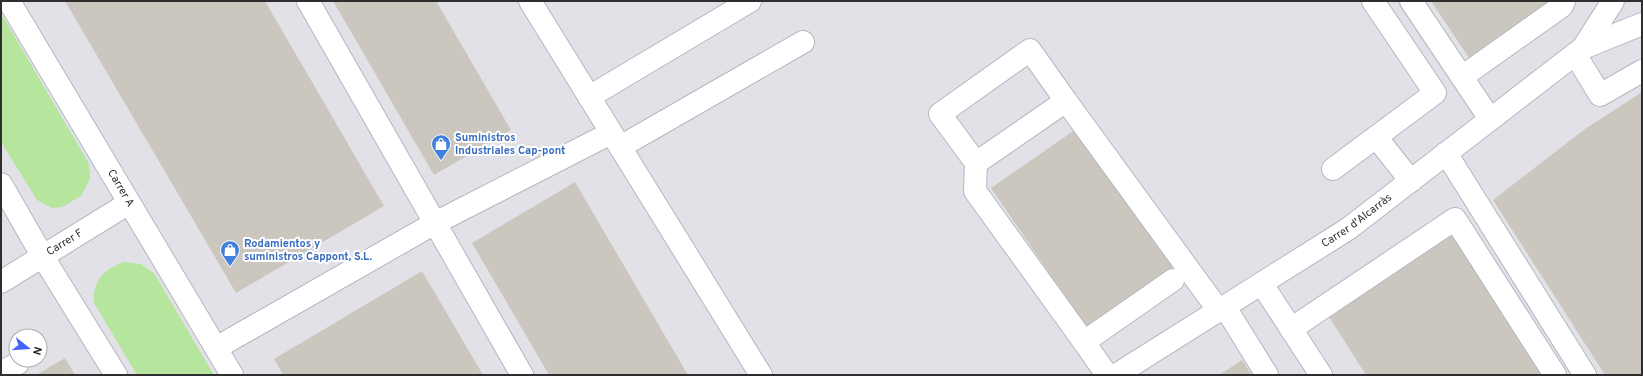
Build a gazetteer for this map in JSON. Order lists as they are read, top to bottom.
{
  "streets": {
    "street": ["Carrer A", "Carrer d'Alcarràs", "Carrer F"]
  },
  "crossings": [
    ["Carrer A", "Carrer F"]
  ],
  "places": {
    "shop": ["Suministros Industriales Cap-pont", "Rodamientos y suministros Cappont, S.L."]
  },
  "north": "right"
}
